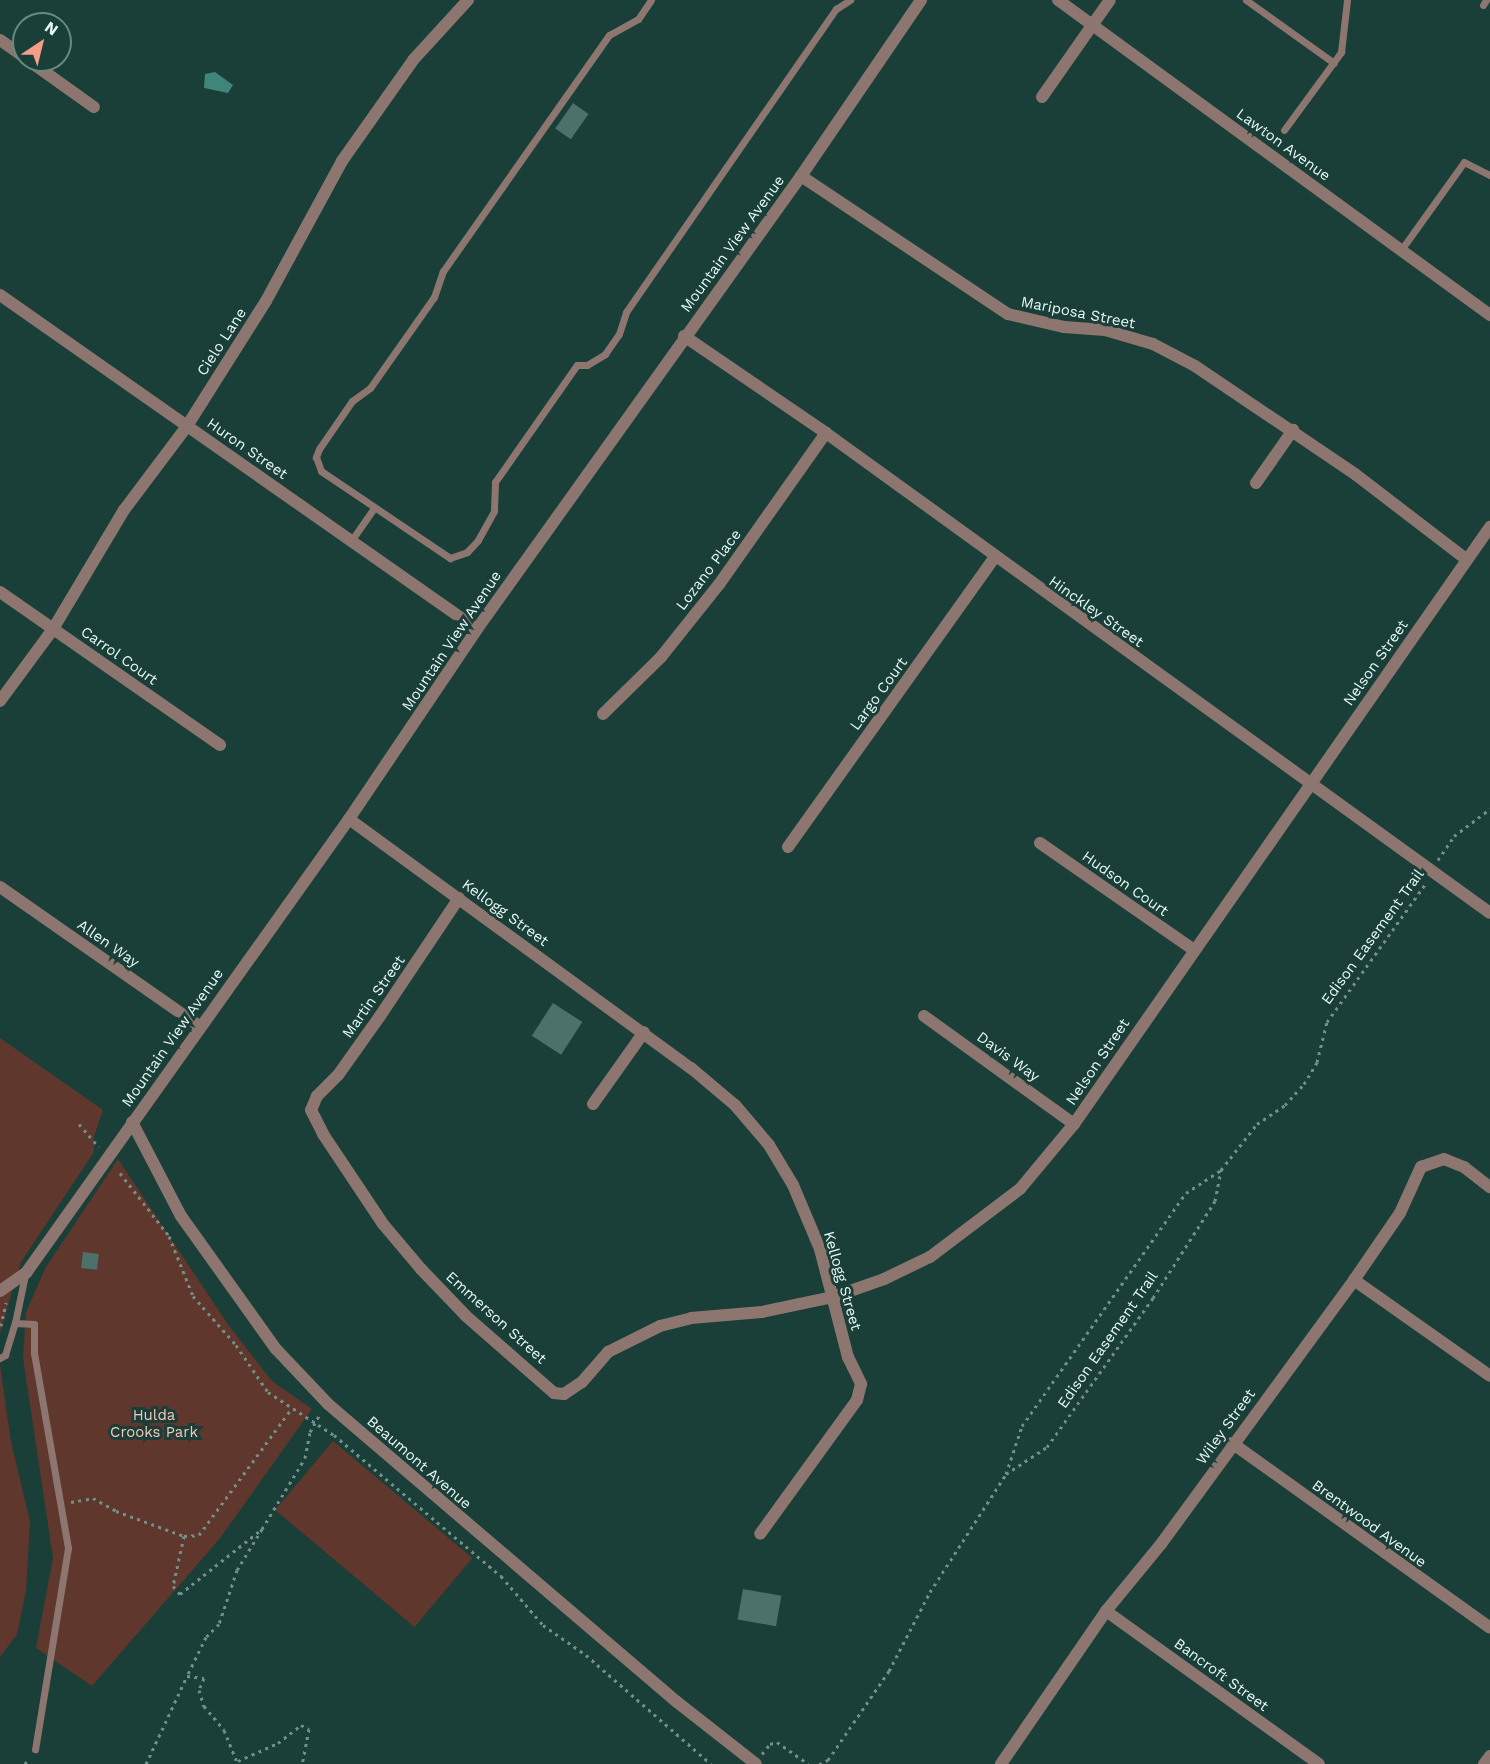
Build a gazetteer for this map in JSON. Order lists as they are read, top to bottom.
{
  "streets": {
    "street": [
      "Lawton Avenue",
      "Mountain View Avenue",
      "Mariposa Street",
      "Cielo Lane",
      "Huron Street",
      "Lozano Place",
      "Hinckley Street",
      "Carrol Court",
      "Nelson Street",
      "Largo Court",
      "Hudson Court",
      "Kellogg Street",
      "Allen Way",
      "Martin Street",
      "Davis Way",
      "Emmerson Street",
      "Wiley Street",
      "Beaumont Avenue",
      "Brentwood Avenue",
      "Bancroft Street"
    ],
    "path": ["Edison Easement Trail"]
  },
  "crossings": [
    ["Mountain View Avenue", "Mariposa Street"],
    ["Mountain View Avenue", "Huron Street"],
    ["Mountain View Avenue", "Hinckley Street"],
    ["Mountain View Avenue", "Kellogg Street"],
    ["Mountain View Avenue", "Allen Way"],
    ["Mountain View Avenue", "Beaumont Avenue"],
    ["Mariposa Street", "Nelson Street"],
    ["Cielo Lane", "Huron Street"],
    ["Cielo Lane", "Carrol Court"],
    ["Lozano Place", "Hinckley Street"],
    ["Hinckley Street", "Nelson Street"],
    ["Hinckley Street", "Largo Court"],
    ["Hinckley Street", "Edison Easement Trail"],
    ["Nelson Street", "Hudson Court"],
    ["Nelson Street", "Kellogg Street"],
    ["Nelson Street", "Davis Way"],
    ["Nelson Street", "Emmerson Street"],
    ["Kellogg Street", "Martin Street"],
    ["Martin Street", "Emmerson Street"],
    ["Wiley Street", "Brentwood Avenue"],
    ["Wiley Street", "Bancroft Street"]
  ],
  "parks": ["Hulda Crooks Park"],
  "north": "top right"
}
